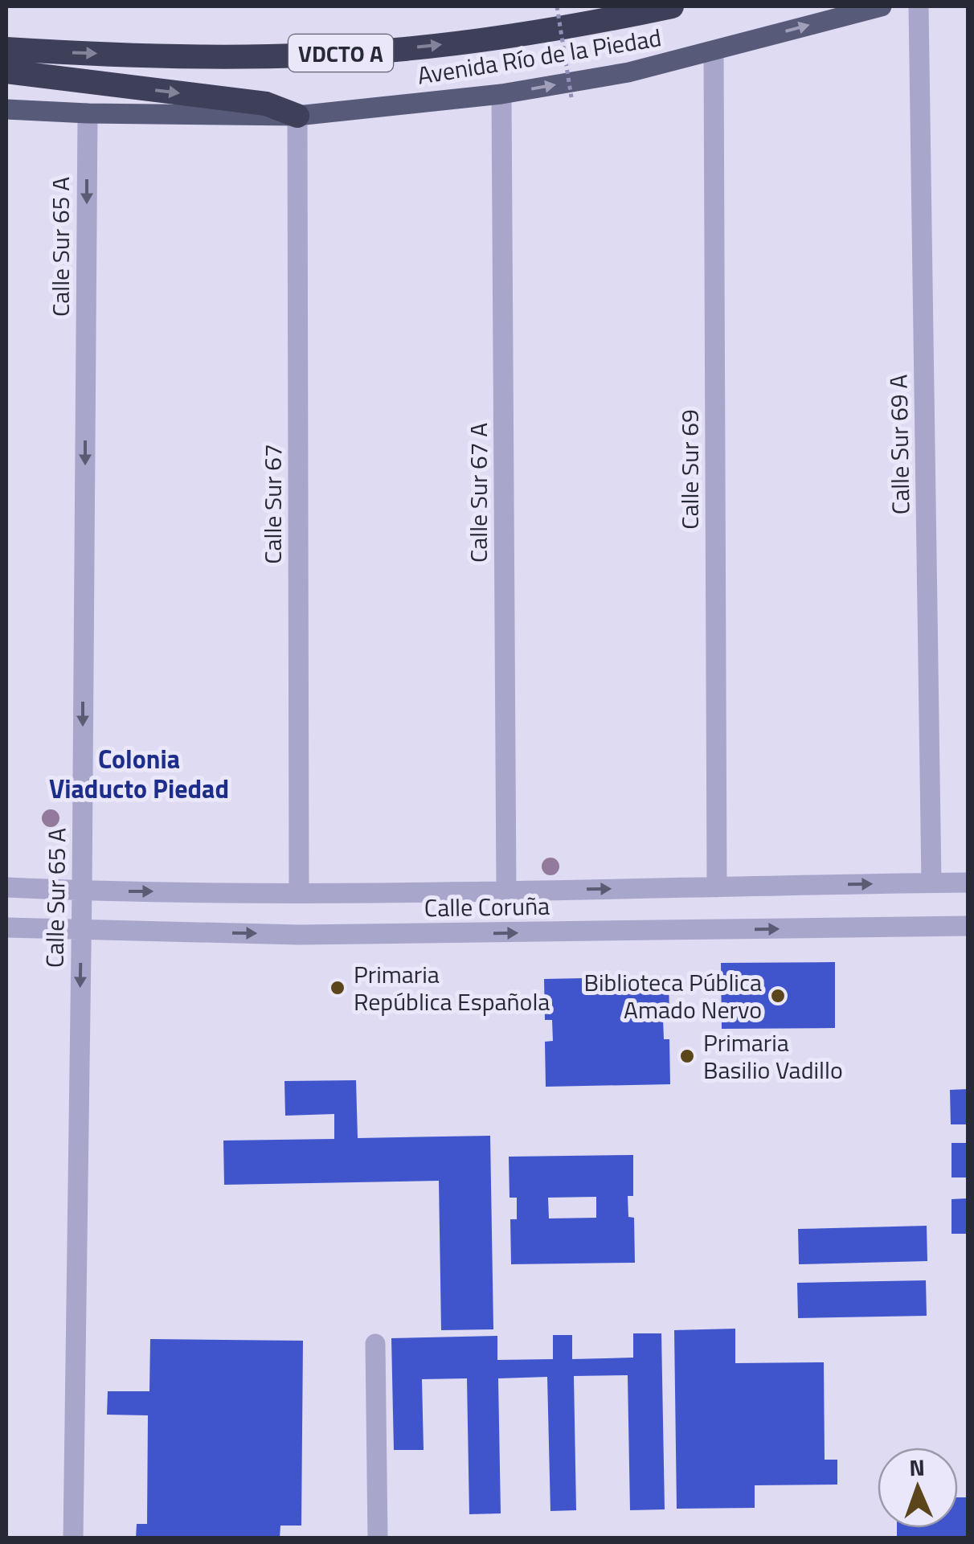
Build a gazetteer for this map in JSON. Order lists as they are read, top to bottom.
{
  "streets": {
    "highway": ["VDCTO A"],
    "main road": ["Avenida Río de la Piedad"],
    "street": [
      "Calle Sur 65 A",
      "Calle Sur 69 A",
      "Calle Sur 69",
      "Calle Sur 67 A",
      "Calle Sur 67",
      "Calle Coruña"
    ]
  },
  "crossings": [
    ["Avenida Río de la Piedad", "Calle Sur 65 A"],
    ["Avenida Río de la Piedad", "Calle Sur 69"],
    ["Avenida Río de la Piedad", "Calle Sur 67 A"],
    ["Avenida Río de la Piedad", "Calle Sur 67"],
    ["Calle Sur 65 A", "Calle Coruña"],
    ["Calle Sur 69 A", "Calle Coruña"],
    ["Calle Sur 69", "Calle Coruña"],
    ["Calle Sur 67 A", "Calle Coruña"],
    ["Calle Sur 67", "Calle Coruña"]
  ],
  "one_way": ["Avenida Río de la Piedad", "Calle Sur 65 A", "Calle Coruña"],
  "districts": ["Colonia Viaducto Piedad"],
  "places": ["Primaria República Española", "Biblioteca Pública Amado Nervo", "Primaria Basilio Vadillo"],
  "north": "top"
}
